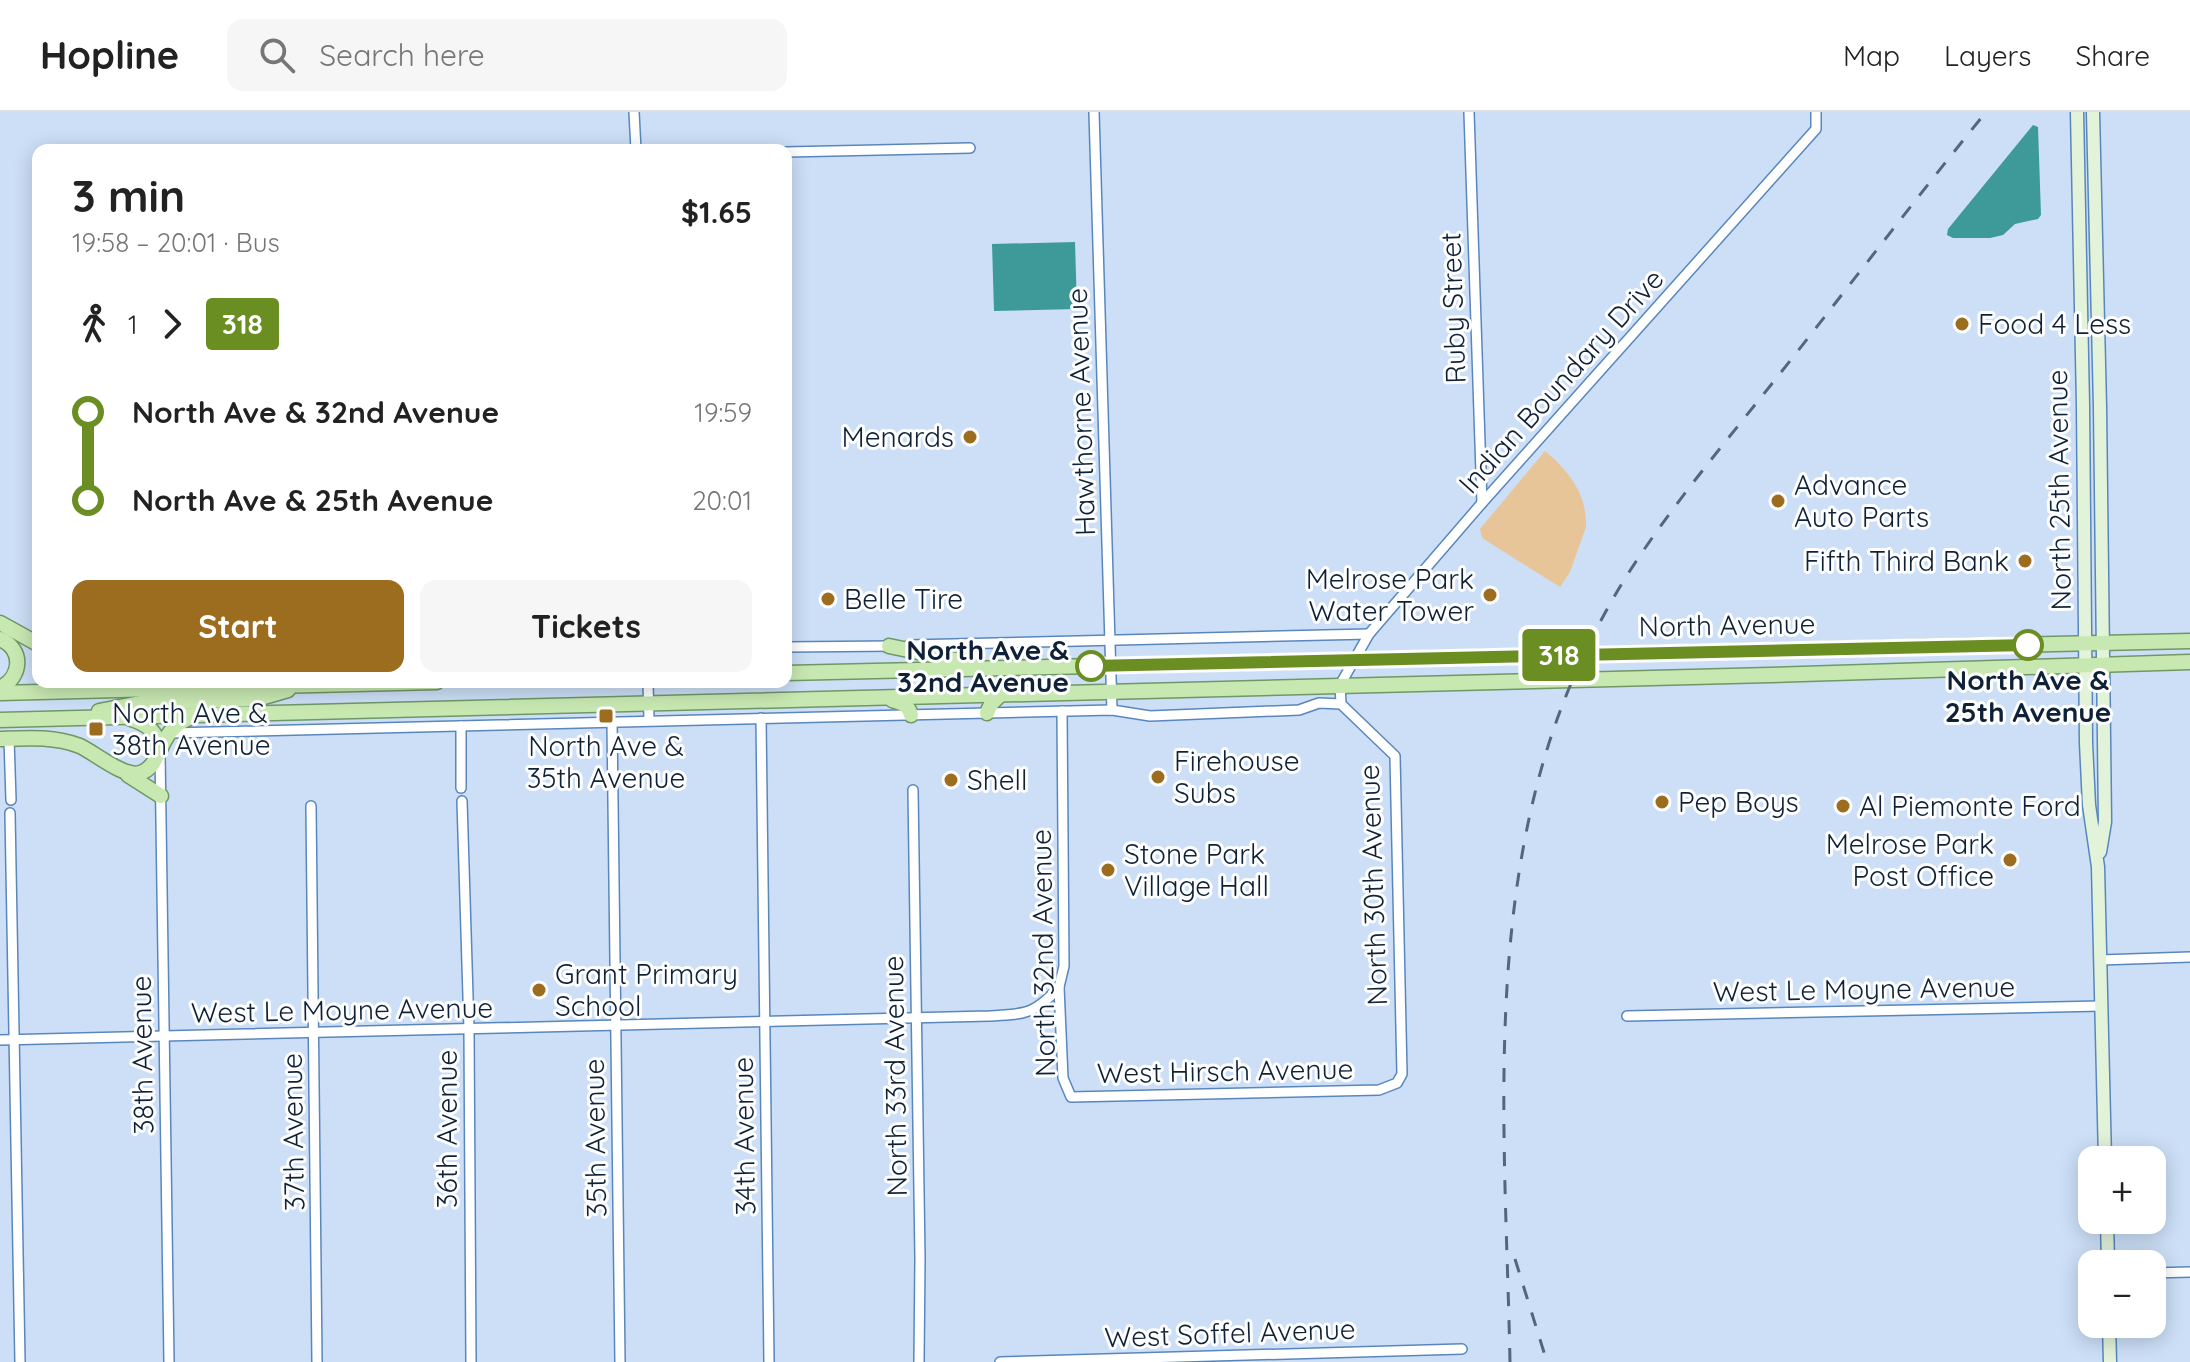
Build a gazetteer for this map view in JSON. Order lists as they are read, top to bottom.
{
  "streets": {
    "main road": ["North 25th Avenue", "North Avenue"],
    "street": [
      "Ruby Street",
      "Indian Boundary Drive",
      "Hawthorne Avenue",
      "North 30th Avenue",
      "North 32nd Avenue",
      "West Le Moyne Avenue",
      "38th Avenue",
      "West Hirsch Avenue",
      "North 33rd Avenue",
      "36th Avenue",
      "37th Avenue",
      "34th Avenue",
      "35th Avenue",
      "West Soffel Avenue"
    ]
  },
  "crossings": [
    ["Ruby Street", "Indian Boundary Drive"],
    ["Indian Boundary Drive", "North Avenue"],
    ["Hawthorne Avenue", "North Avenue"],
    ["North 25th Avenue", "North Avenue"],
    ["North 25th Avenue", "West Le Moyne Avenue"],
    ["North 30th Avenue", "West Hirsch Avenue"],
    ["North 32nd Avenue", "West Le Moyne Avenue"],
    ["North 32nd Avenue", "West Hirsch Avenue"],
    ["West Le Moyne Avenue", "38th Avenue"],
    ["West Le Moyne Avenue", "North 33rd Avenue"],
    ["West Le Moyne Avenue", "36th Avenue"],
    ["West Le Moyne Avenue", "37th Avenue"],
    ["West Le Moyne Avenue", "34th Avenue"],
    ["West Le Moyne Avenue", "35th Avenue"]
  ],
  "places": {
    "other": [
      "Food 4 Less",
      "Menards",
      "Advance Auto Parts",
      "Fifth Third Bank",
      "Melrose Park Water Tower",
      "Belle Tire",
      "North Ave & 25th Avenue",
      "North Ave & 32nd Avenue",
      "Firehouse Subs",
      "Shell",
      "Pep Boys",
      "Al Piemonte Ford",
      "Melrose Park Post Office",
      "Stone Park Village Hall",
      "Grant Primary School"
    ],
    "transit": ["North Ave & 35th Avenue", "North Ave & 38th Avenue"]
  },
  "lines": ["bus line 318"],
  "page": {
    "header": "Hopline",
    "search": "Search here",
    "nav": ["Map", "Layers", "Share"],
    "on_map": "318",
    "heading": ["3 min", "19:58 – 20:01 · Bus", "$1.65"],
    "legs": ["1", "318"],
    "list": [
      {
        "name": "North Ave & 32nd Avenue",
        "value": "19:59"
      },
      {
        "name": "North Ave & 25th Avenue",
        "value": "20:01"
      }
    ],
    "buttons": ["Start", "Tickets"],
    "map_buttons": ["+", "−"]
  }
}
